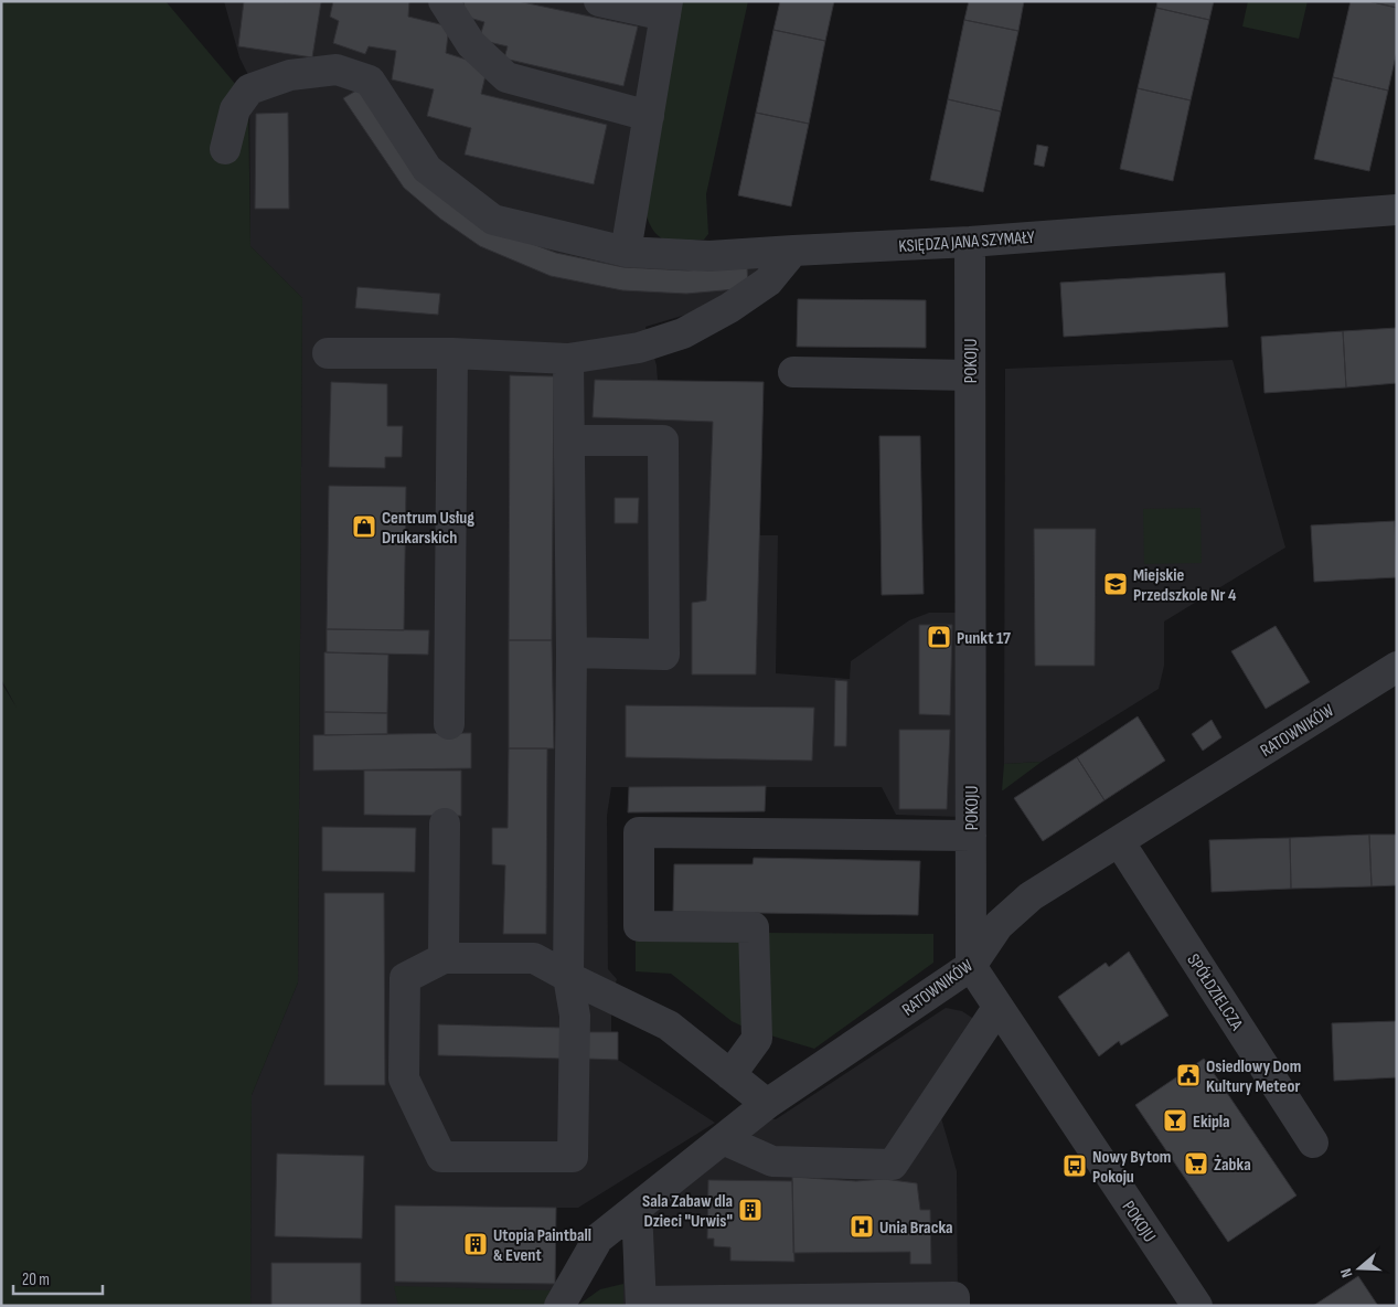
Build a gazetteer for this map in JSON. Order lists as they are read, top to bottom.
{
  "streets": {
    "street": [
      "KSIĘDZA JANA SZYMAŁY",
      "POKOJU",
      "RATOWNIKÓW",
      "SPÓŁDZIELCZA"
    ]
  },
  "crossings": [
    ["KSIĘDZA JANA SZYMAŁY", "POKOJU"],
    ["POKOJU", "RATOWNIKÓW"],
    ["RATOWNIKÓW", "SPÓŁDZIELCZA"]
  ],
  "places": {
    "shop": ["Centrum Usług Drukarskich", "Punkt 17"],
    "school or university": ["Miejskie Przedszkole Nr 4"],
    "public building": ["Osiedlowy Dom Kultury Meteor"],
    "bar": ["Ekipla"],
    "supermarket": ["Żabka"],
    "bus stop": ["Nowy Bytom Pokoju"],
    "building": ["Sala Zabaw dla Dzieci \"Urwis\"", "Utopia Paintball & Event"],
    "hospital": ["Unia Bracka"]
  },
  "scale_bar": "20 m",
  "north": "left"
}
